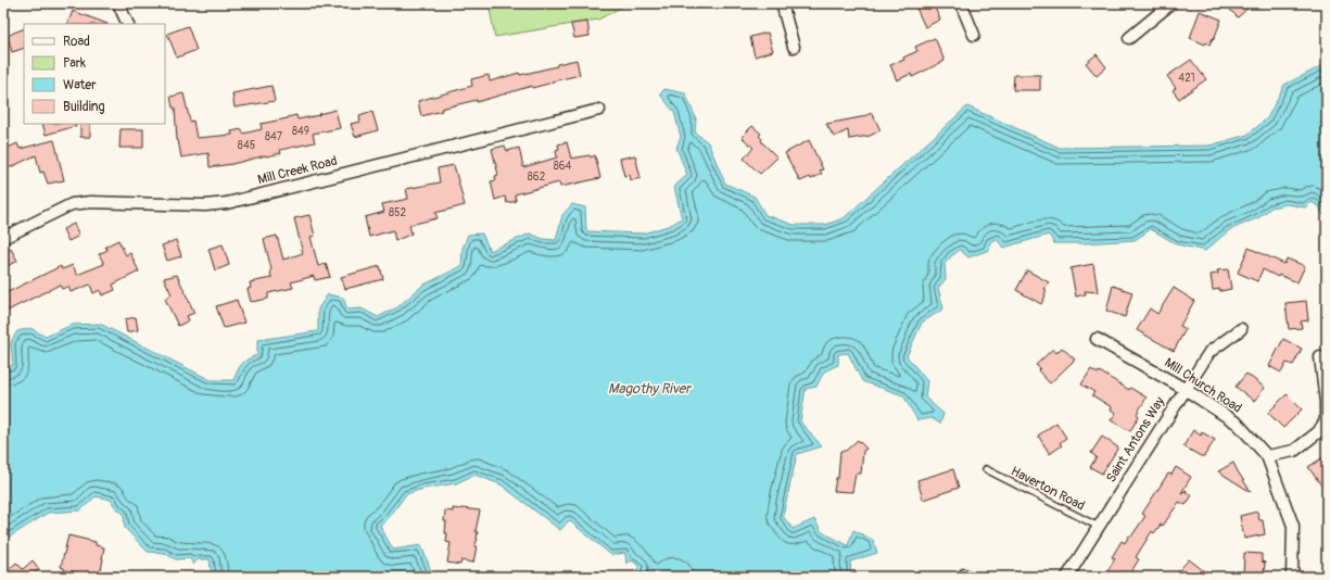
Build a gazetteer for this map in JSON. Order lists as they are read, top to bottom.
{
  "streets": {
    "street": ["Mill Creek Road", "Mill Church Road", "Saint Antons Way"],
    "lane": ["Haverton Road"]
  },
  "crossings": [
    ["Mill Church Road", "Saint Antons Way"],
    ["Saint Antons Way", "Haverton Road"]
  ],
  "water": ["Magothy River"],
  "house_numbers": [
    "421",
    "849",
    "847",
    "845",
    "864",
    "862",
    "852"
  ],
  "legend": [
    "Road",
    "Park",
    "Water",
    "Building"
  ]
}
